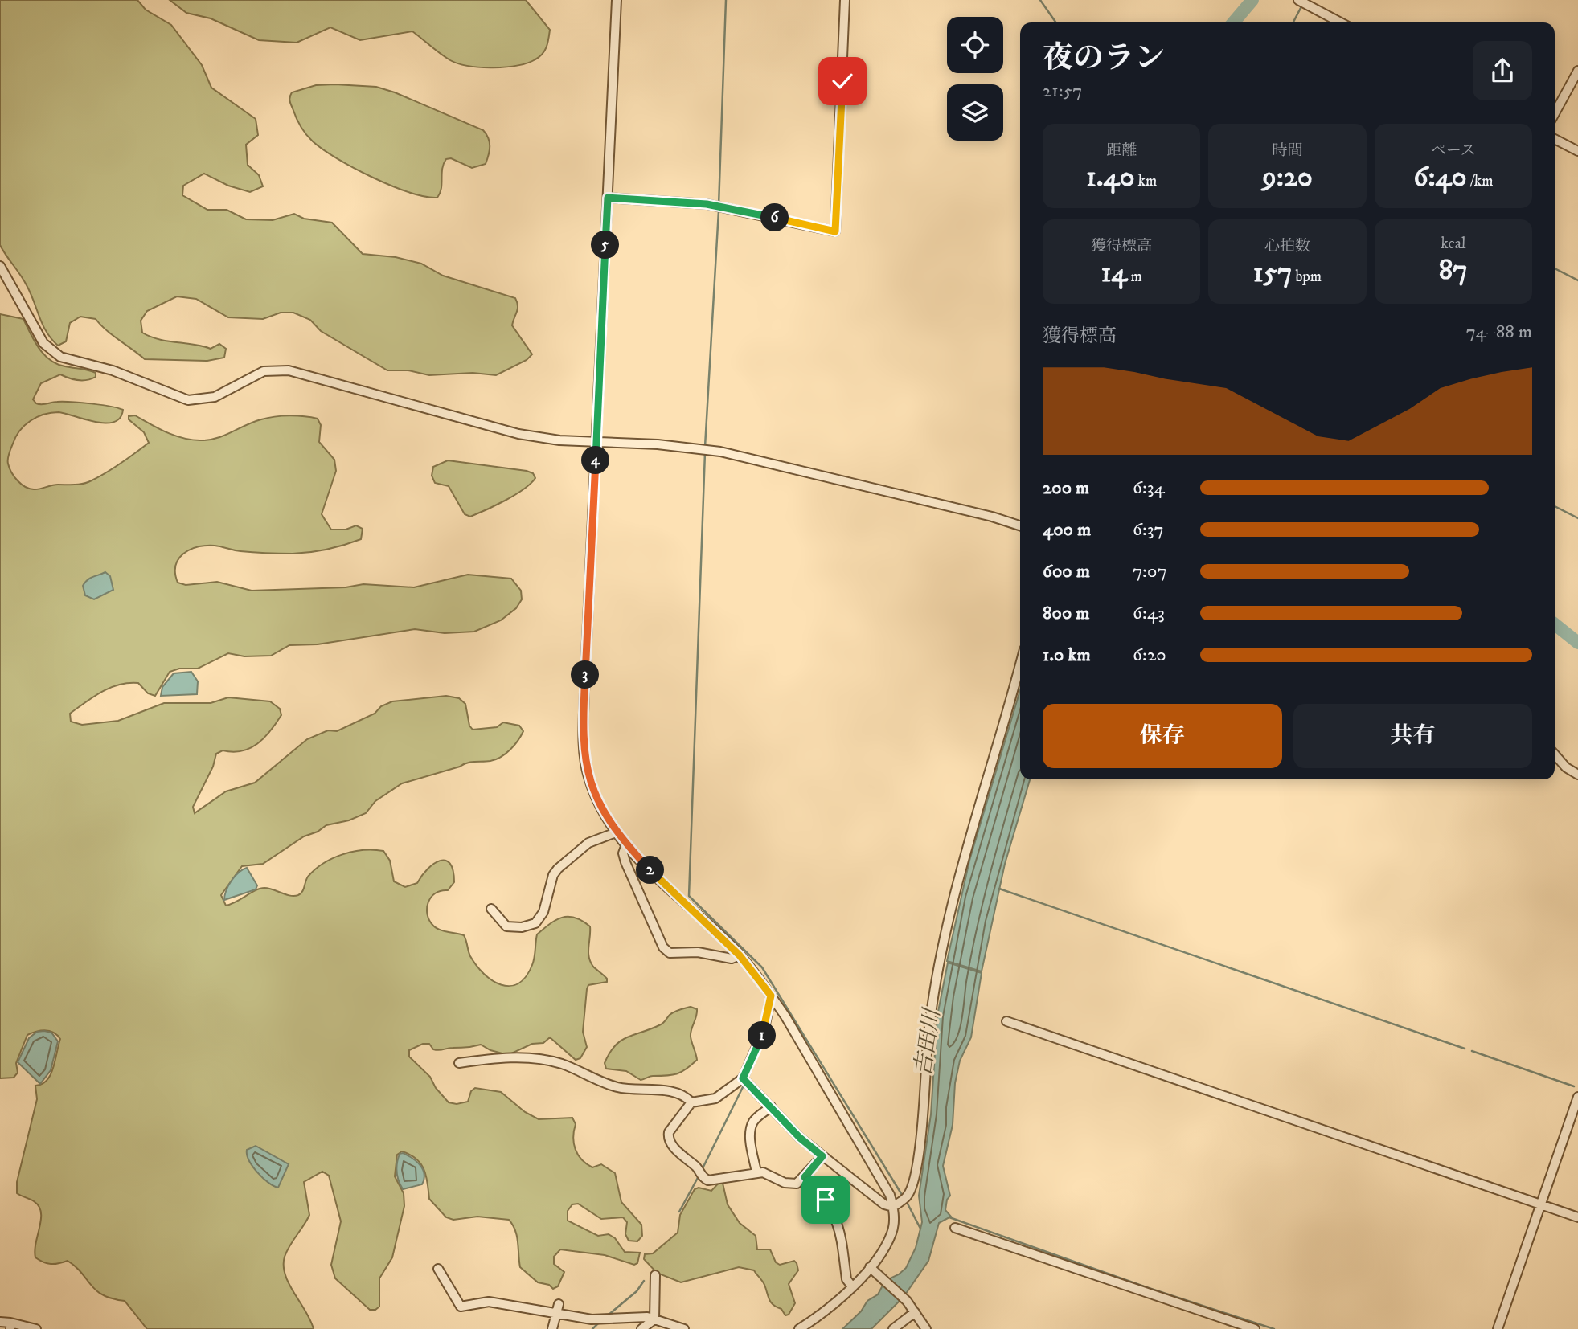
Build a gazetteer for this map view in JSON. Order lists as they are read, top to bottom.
{
  "water": ["吉田川"],
  "page": {
    "heading": ["夜のラン", "21:57"],
    "stats": [
      ["距離", "1.40 km"],
      ["時間", "9:20"],
      ["ペース", "6:40 /km"],
      ["獲得標高", "14 m"],
      ["心拍数", "157 bpm"],
      ["kcal", "87"]
    ],
    "pins": [
      "6",
      "5",
      "4",
      "3",
      "2",
      "1"
    ],
    "chart": ["獲得標高", "74–88 m"],
    "list": [
      {
        "name": "200 m",
        "note": "6:34"
      },
      {
        "name": "400 m",
        "note": "6:37"
      },
      {
        "name": "600 m",
        "note": "7:07"
      },
      {
        "name": "800 m",
        "note": "6:43"
      },
      {
        "name": "1.0 km",
        "note": "6:20"
      }
    ],
    "buttons": ["保存", "共有"]
  }
}
